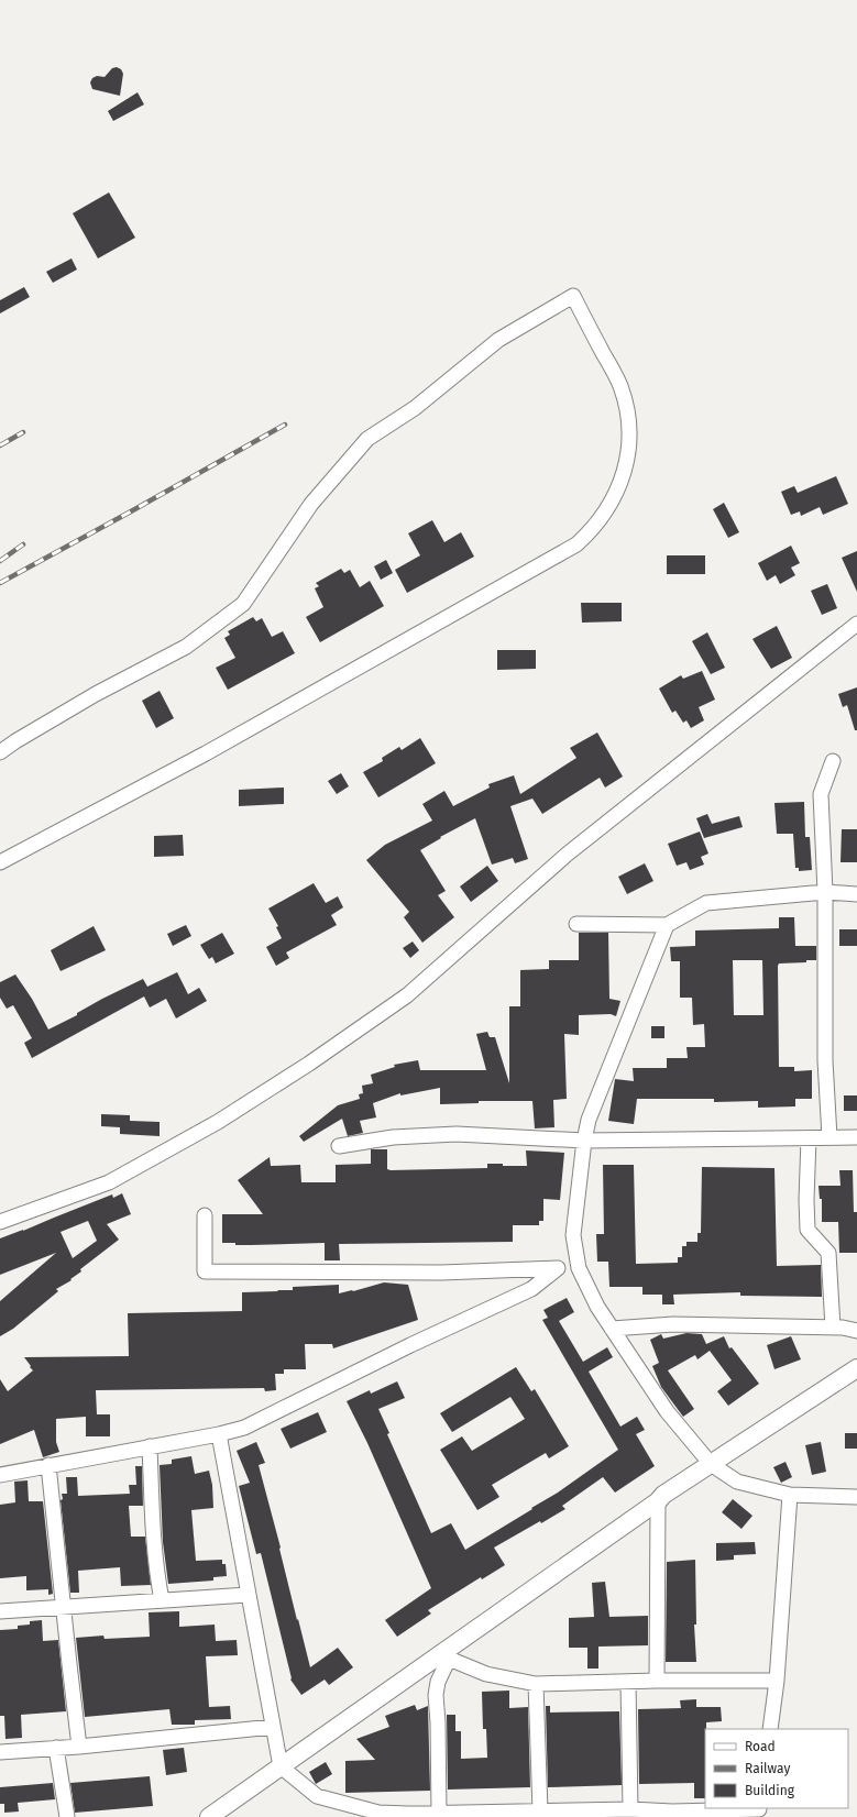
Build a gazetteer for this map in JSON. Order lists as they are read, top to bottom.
{
  "legend": ["Road", "Railway", "Building"]
}
